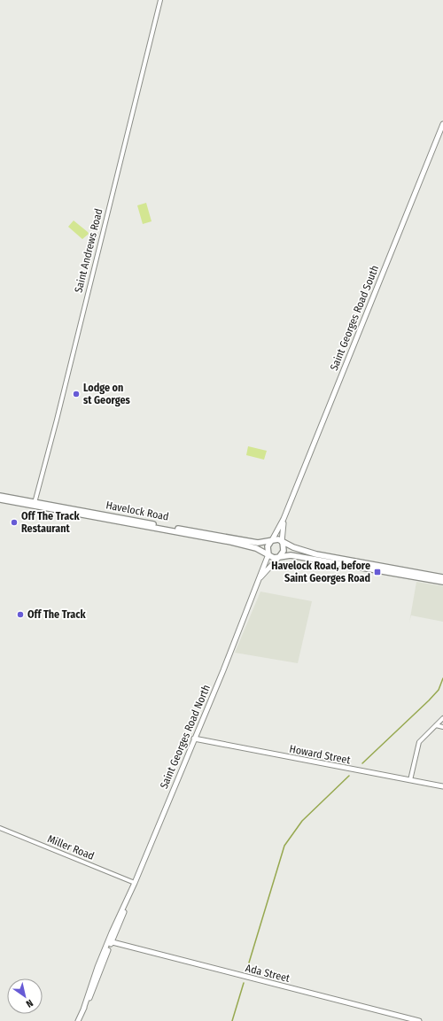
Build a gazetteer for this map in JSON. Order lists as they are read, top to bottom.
{
  "streets": {
    "main road": ["Havelock Road"],
    "street": [
      "Saint Andrews Road",
      "Saint Georges Road South",
      "Saint Georges Road North",
      "Howard Street",
      "Miller Road",
      "Ada Street"
    ]
  },
  "crossings": [
    ["Saint Andrews Road", "Havelock Road"],
    ["Saint Georges Road South", "Havelock Road"],
    ["Saint Georges Road South", "Saint Georges Road North"],
    ["Havelock Road", "Saint Georges Road North"],
    ["Saint Georges Road North", "Howard Street"],
    ["Saint Georges Road North", "Miller Road"],
    ["Saint Georges Road North", "Ada Street"]
  ],
  "places": {
    "other": ["Lodge on st Georges", "Off The Track Restaurant", "Off The Track"],
    "transit": ["Havelock Road, before Saint Georges Road"]
  },
  "north": "bottom right"
}
